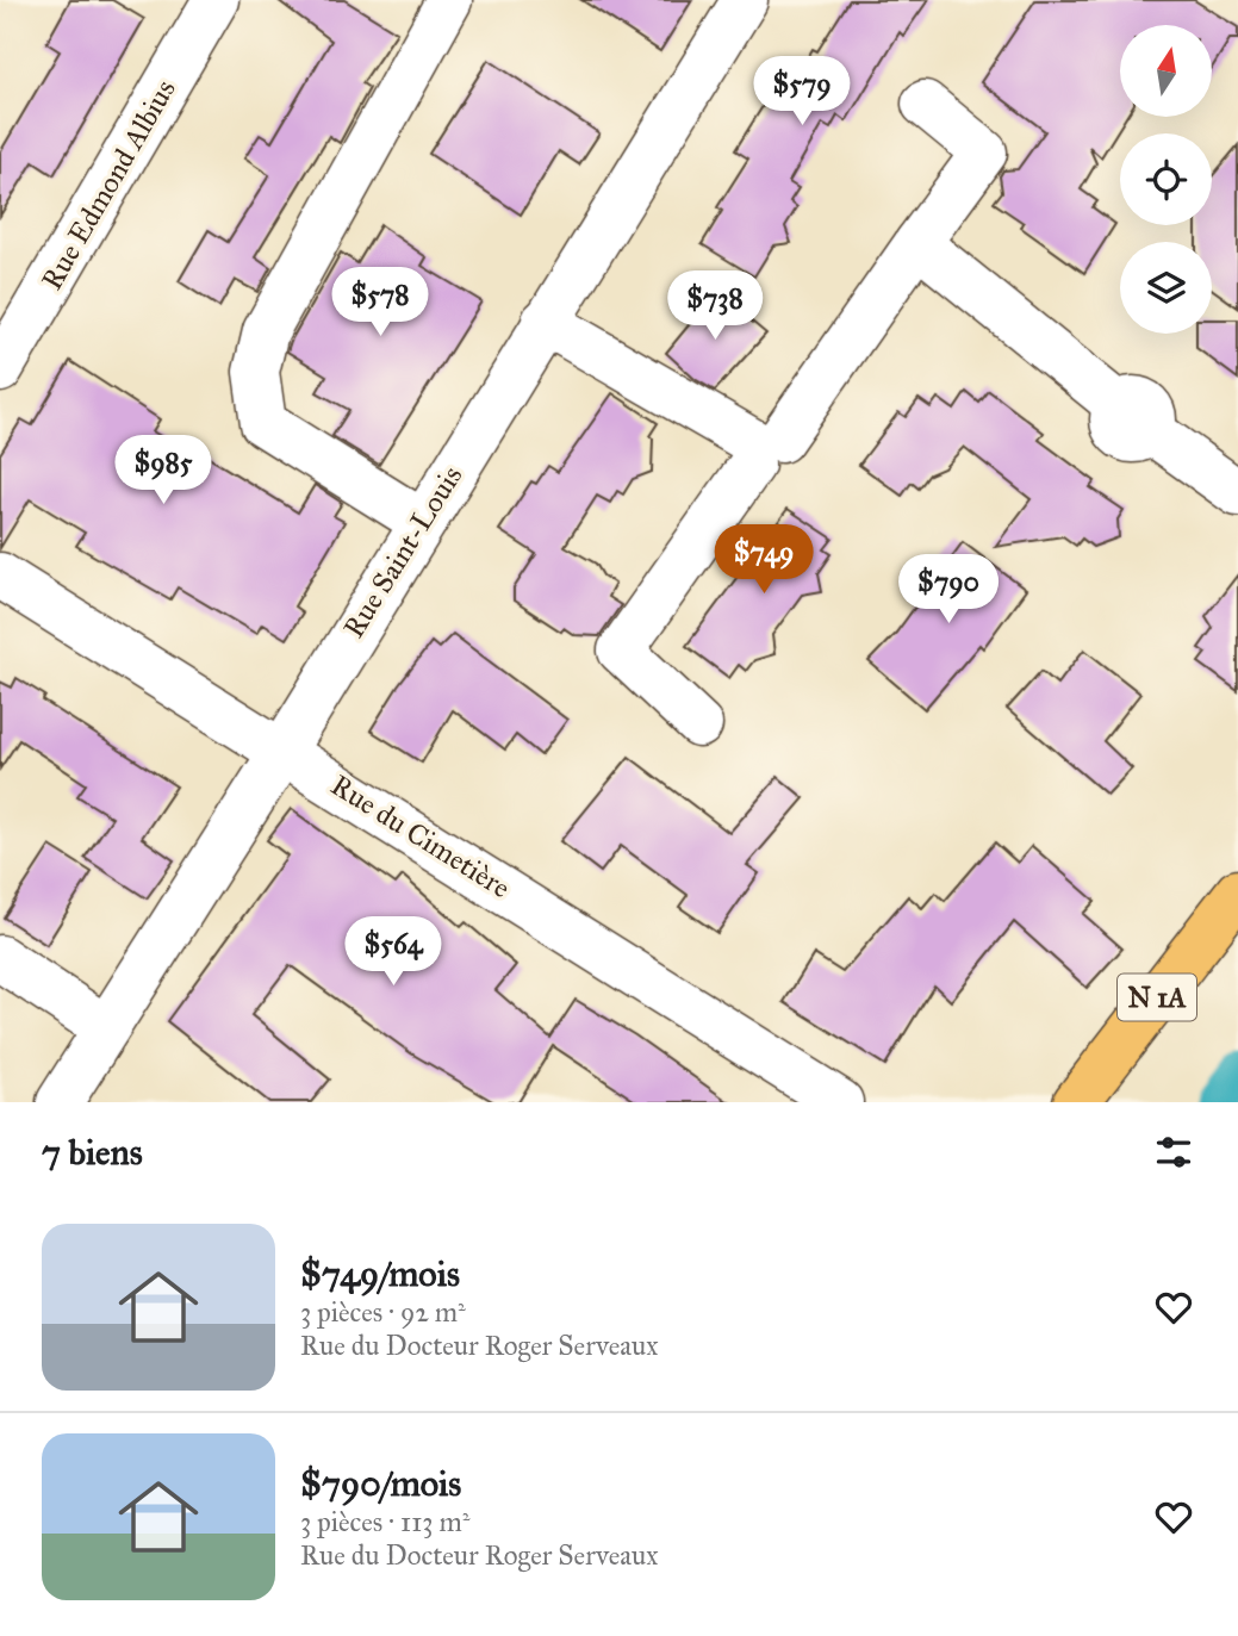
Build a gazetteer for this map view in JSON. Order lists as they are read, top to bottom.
{
  "streets": {
    "main road": ["N 1A"],
    "street": ["Rue Edmond Albius", "Rue Saint-Louis", "Rue du Cimetière"]
  },
  "crossings": [
    ["Rue Saint-Louis", "Rue du Cimetière"]
  ],
  "north": "top",
  "page": {
    "price": [
      "$579",
      "$578",
      "$738",
      "$985",
      "$749",
      "$790",
      "$564"
    ],
    "heading": "7 biens",
    "list": [
      {
        "name": "$749/mois",
        "note": "3 pièces · 92 m² · Rue du Docteur Roger Serveaux"
      },
      {
        "name": "$790/mois",
        "note": "3 pièces · 113 m² · Rue du Docteur Roger Serveaux"
      }
    ]
  }
}
